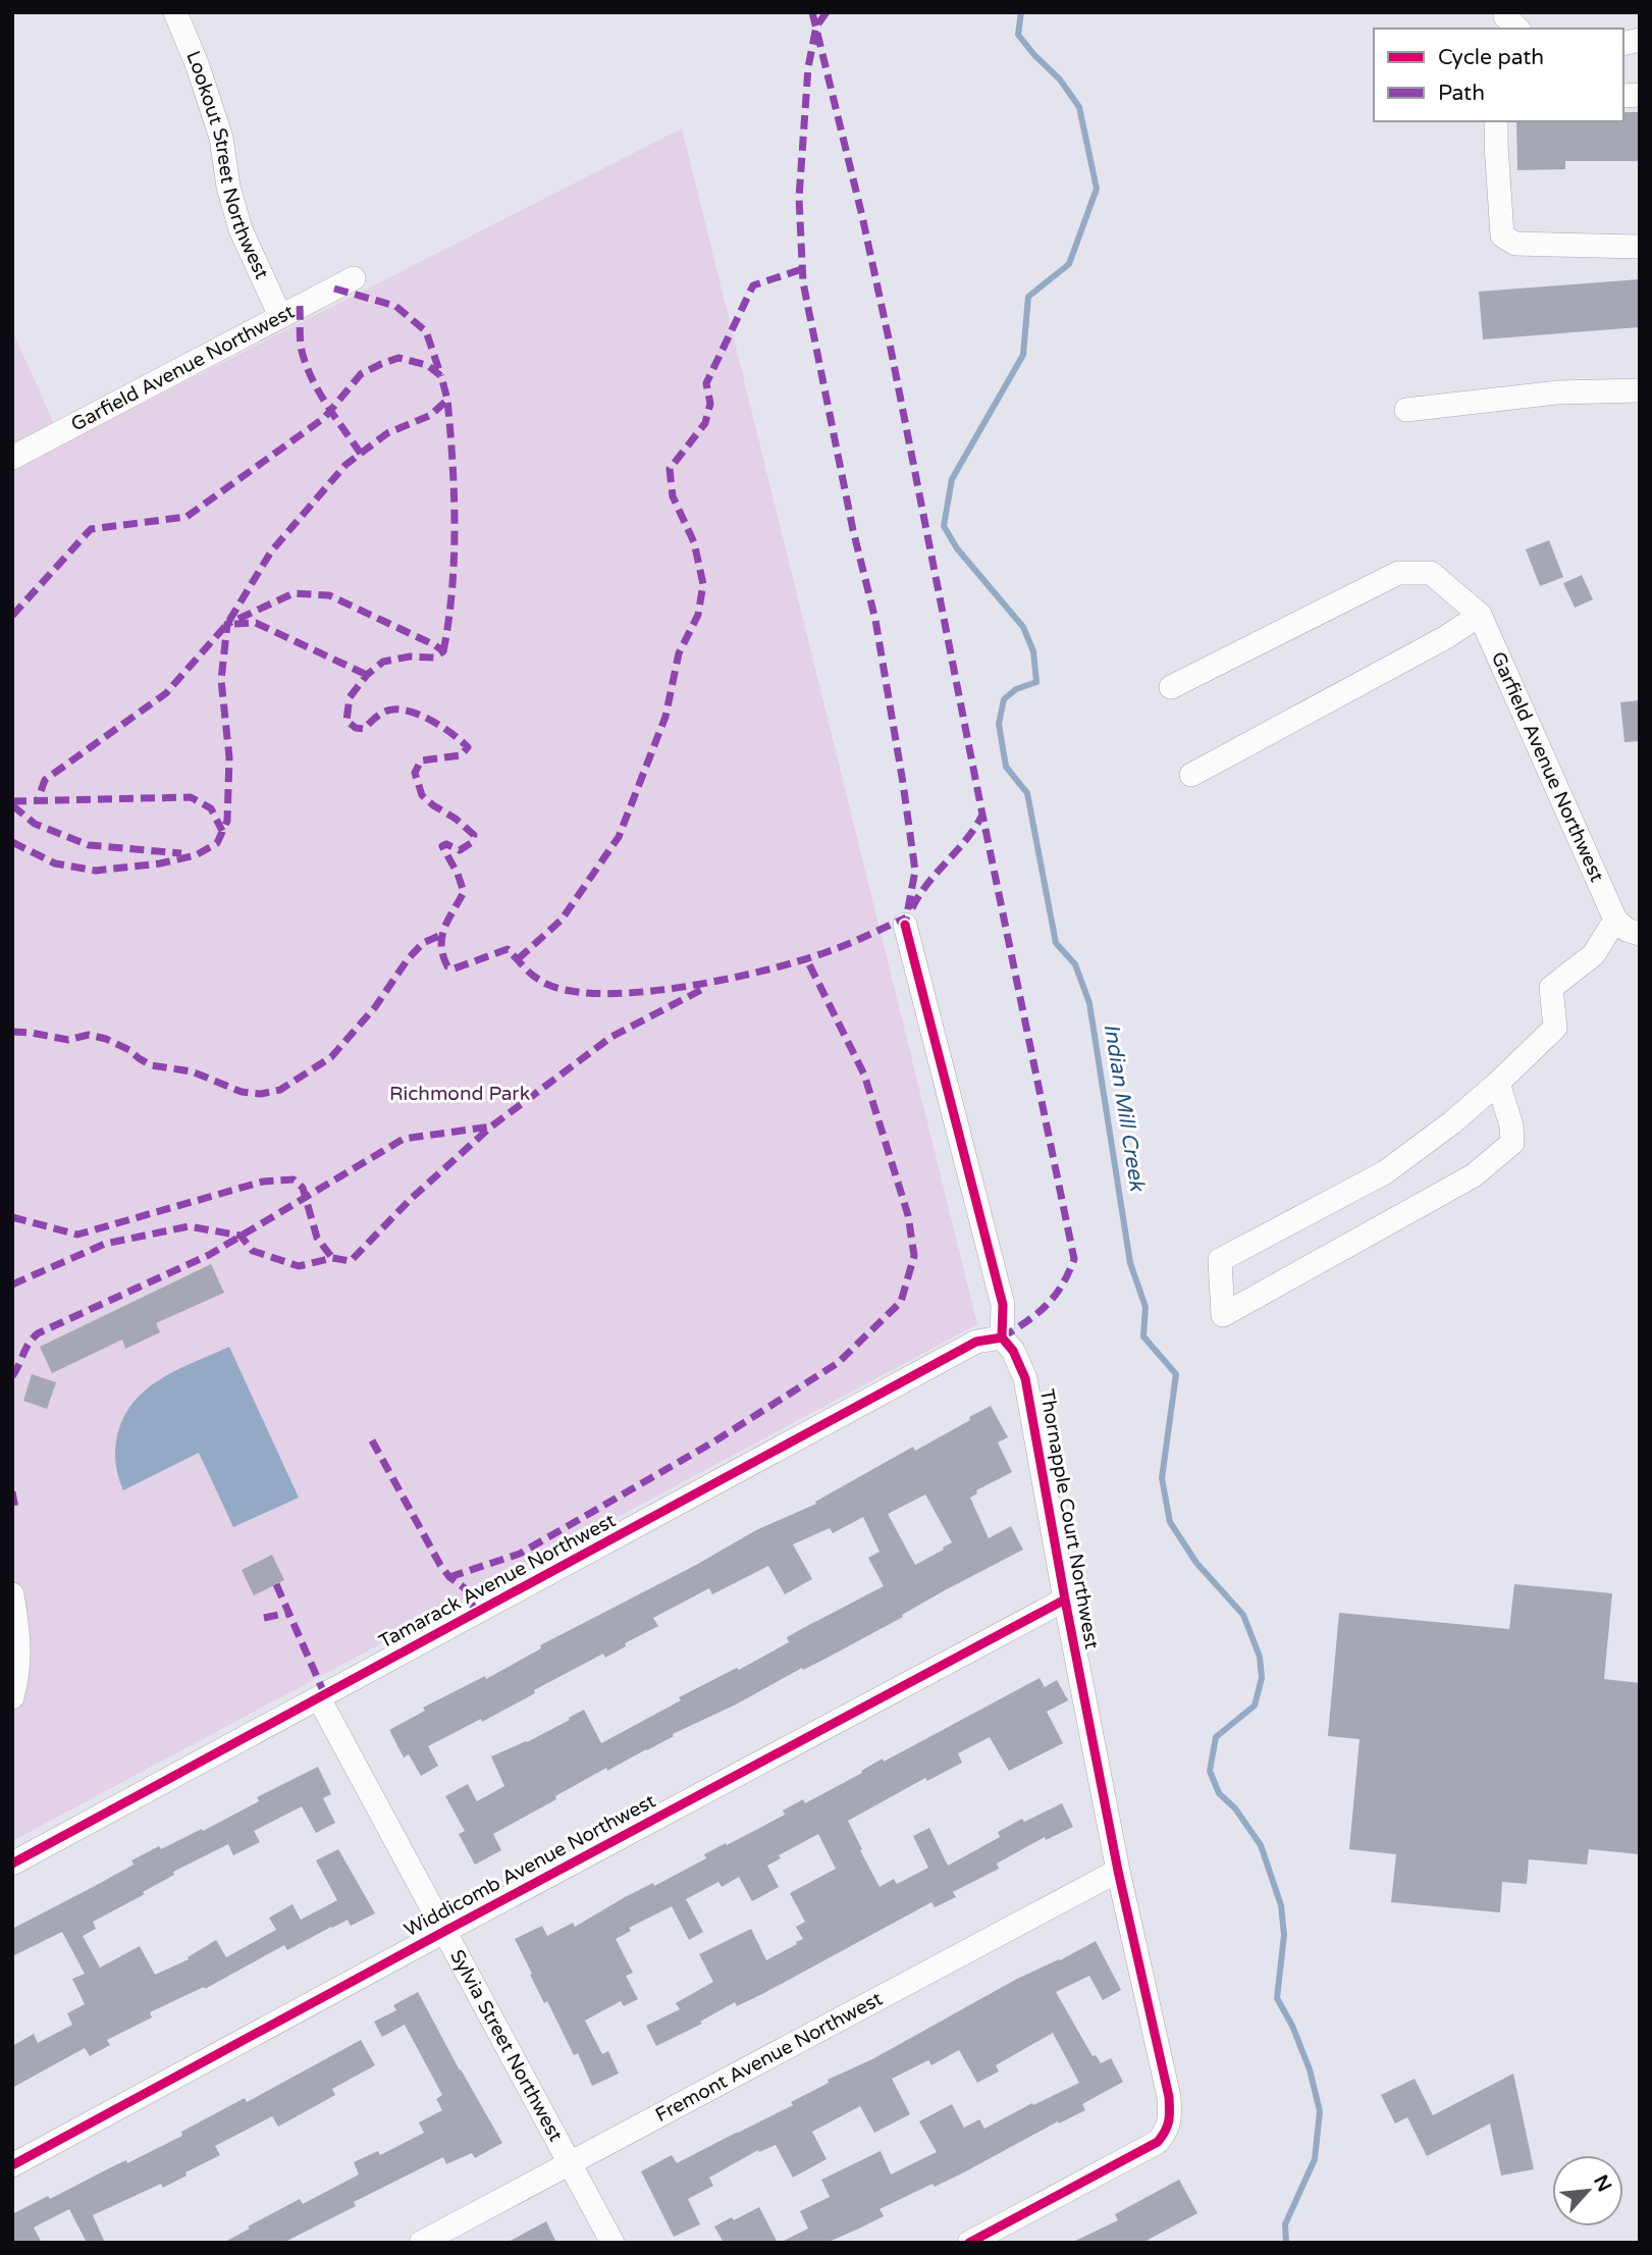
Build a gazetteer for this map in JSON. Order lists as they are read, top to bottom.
{
  "streets": {
    "street": [
      "Lookout Street Northwest",
      "Garfield Avenue Northwest",
      "Thornapple Court Northwest",
      "Tamarack Avenue Northwest",
      "Widdicomb Avenue Northwest",
      "Sylvia Street Northwest",
      "Fremont Avenue Northwest"
    ]
  },
  "crossings": [
    ["Lookout Street Northwest", "Garfield Avenue Northwest"],
    ["Thornapple Court Northwest", "Tamarack Avenue Northwest"],
    ["Thornapple Court Northwest", "Widdicomb Avenue Northwest"],
    ["Thornapple Court Northwest", "Fremont Avenue Northwest"],
    ["Tamarack Avenue Northwest", "Sylvia Street Northwest"],
    ["Widdicomb Avenue Northwest", "Sylvia Street Northwest"],
    ["Sylvia Street Northwest", "Fremont Avenue Northwest"]
  ],
  "water": ["Indian Mill Creek"],
  "parks": ["Richmond Park"],
  "legend": ["Cycle path", "Path"],
  "north": "top right"
}
